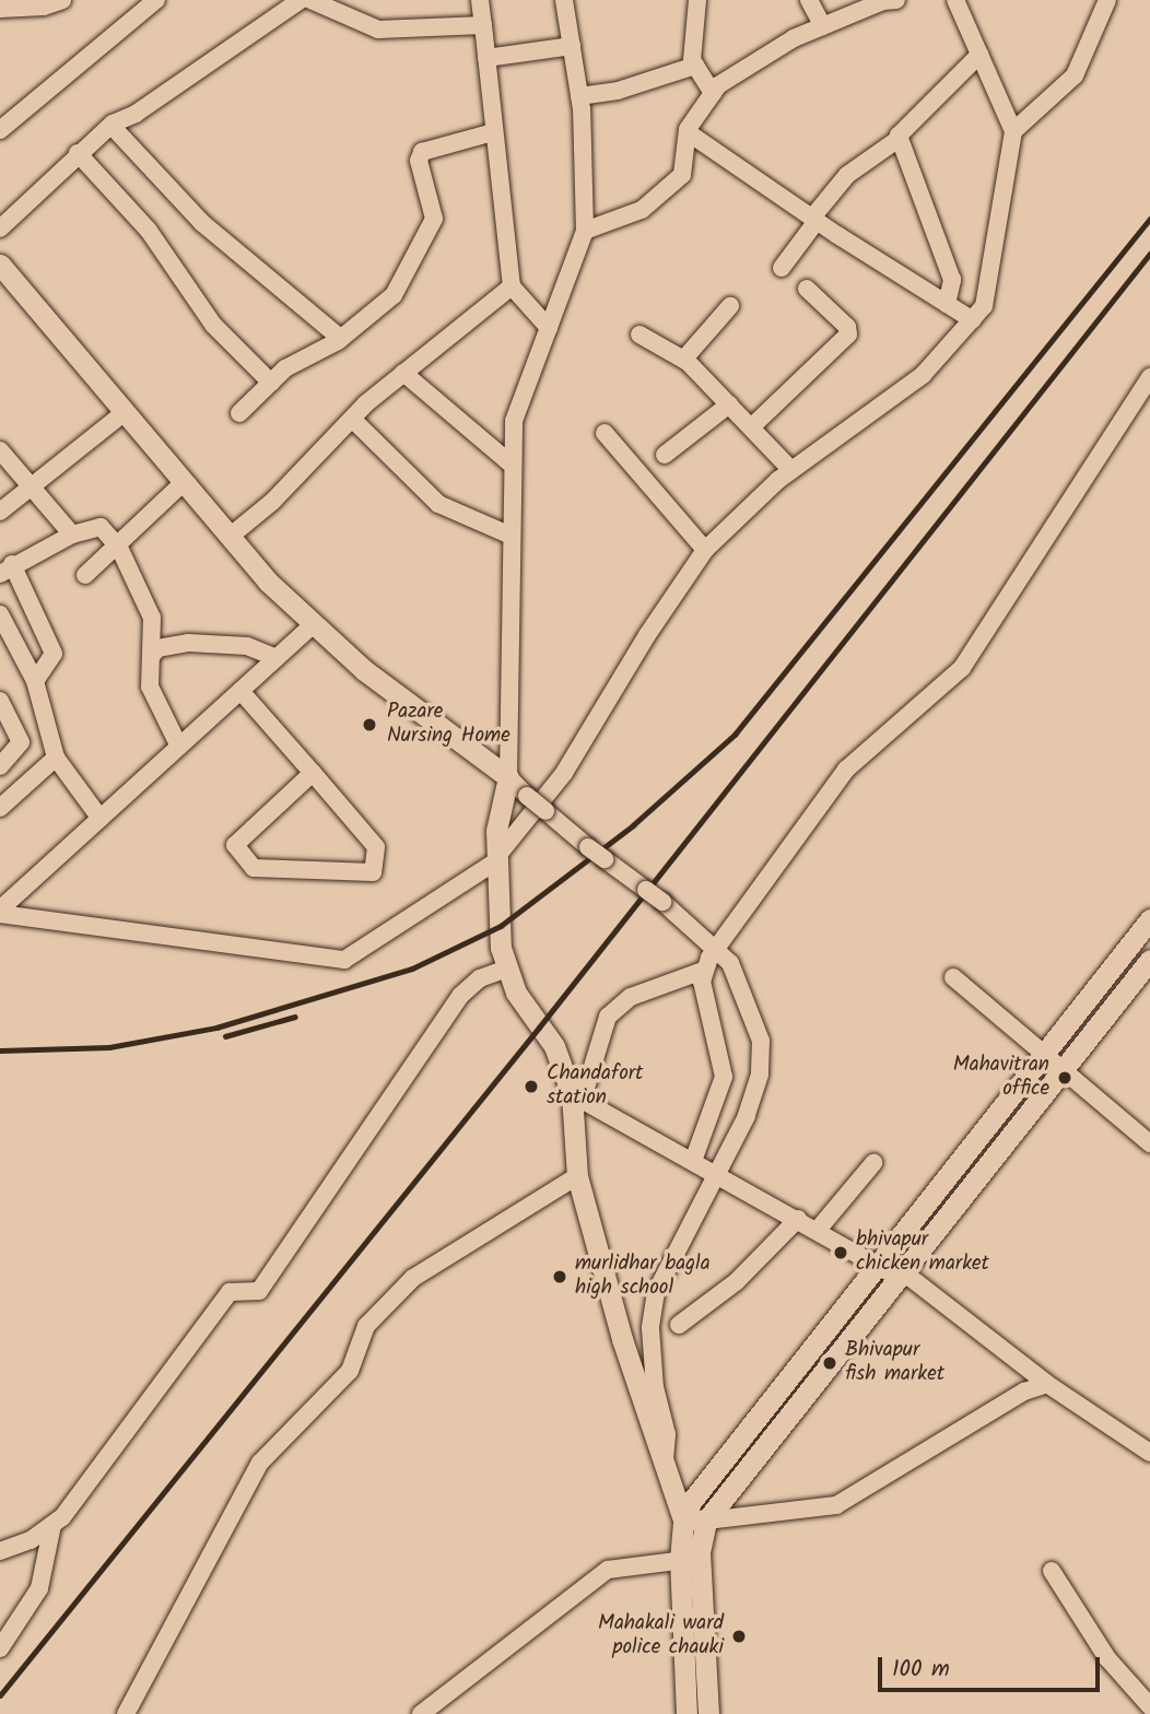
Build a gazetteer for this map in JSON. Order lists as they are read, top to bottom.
{
  "places": [
    "Pazare Nursing Home",
    "Mahavitran office",
    "Chandafort station",
    "bhivapur chicken market",
    "murlidhar bagla high school",
    "Bhivapur fish market",
    "Mahakali ward police chauki"
  ],
  "scale_bar": "100 m"
}
